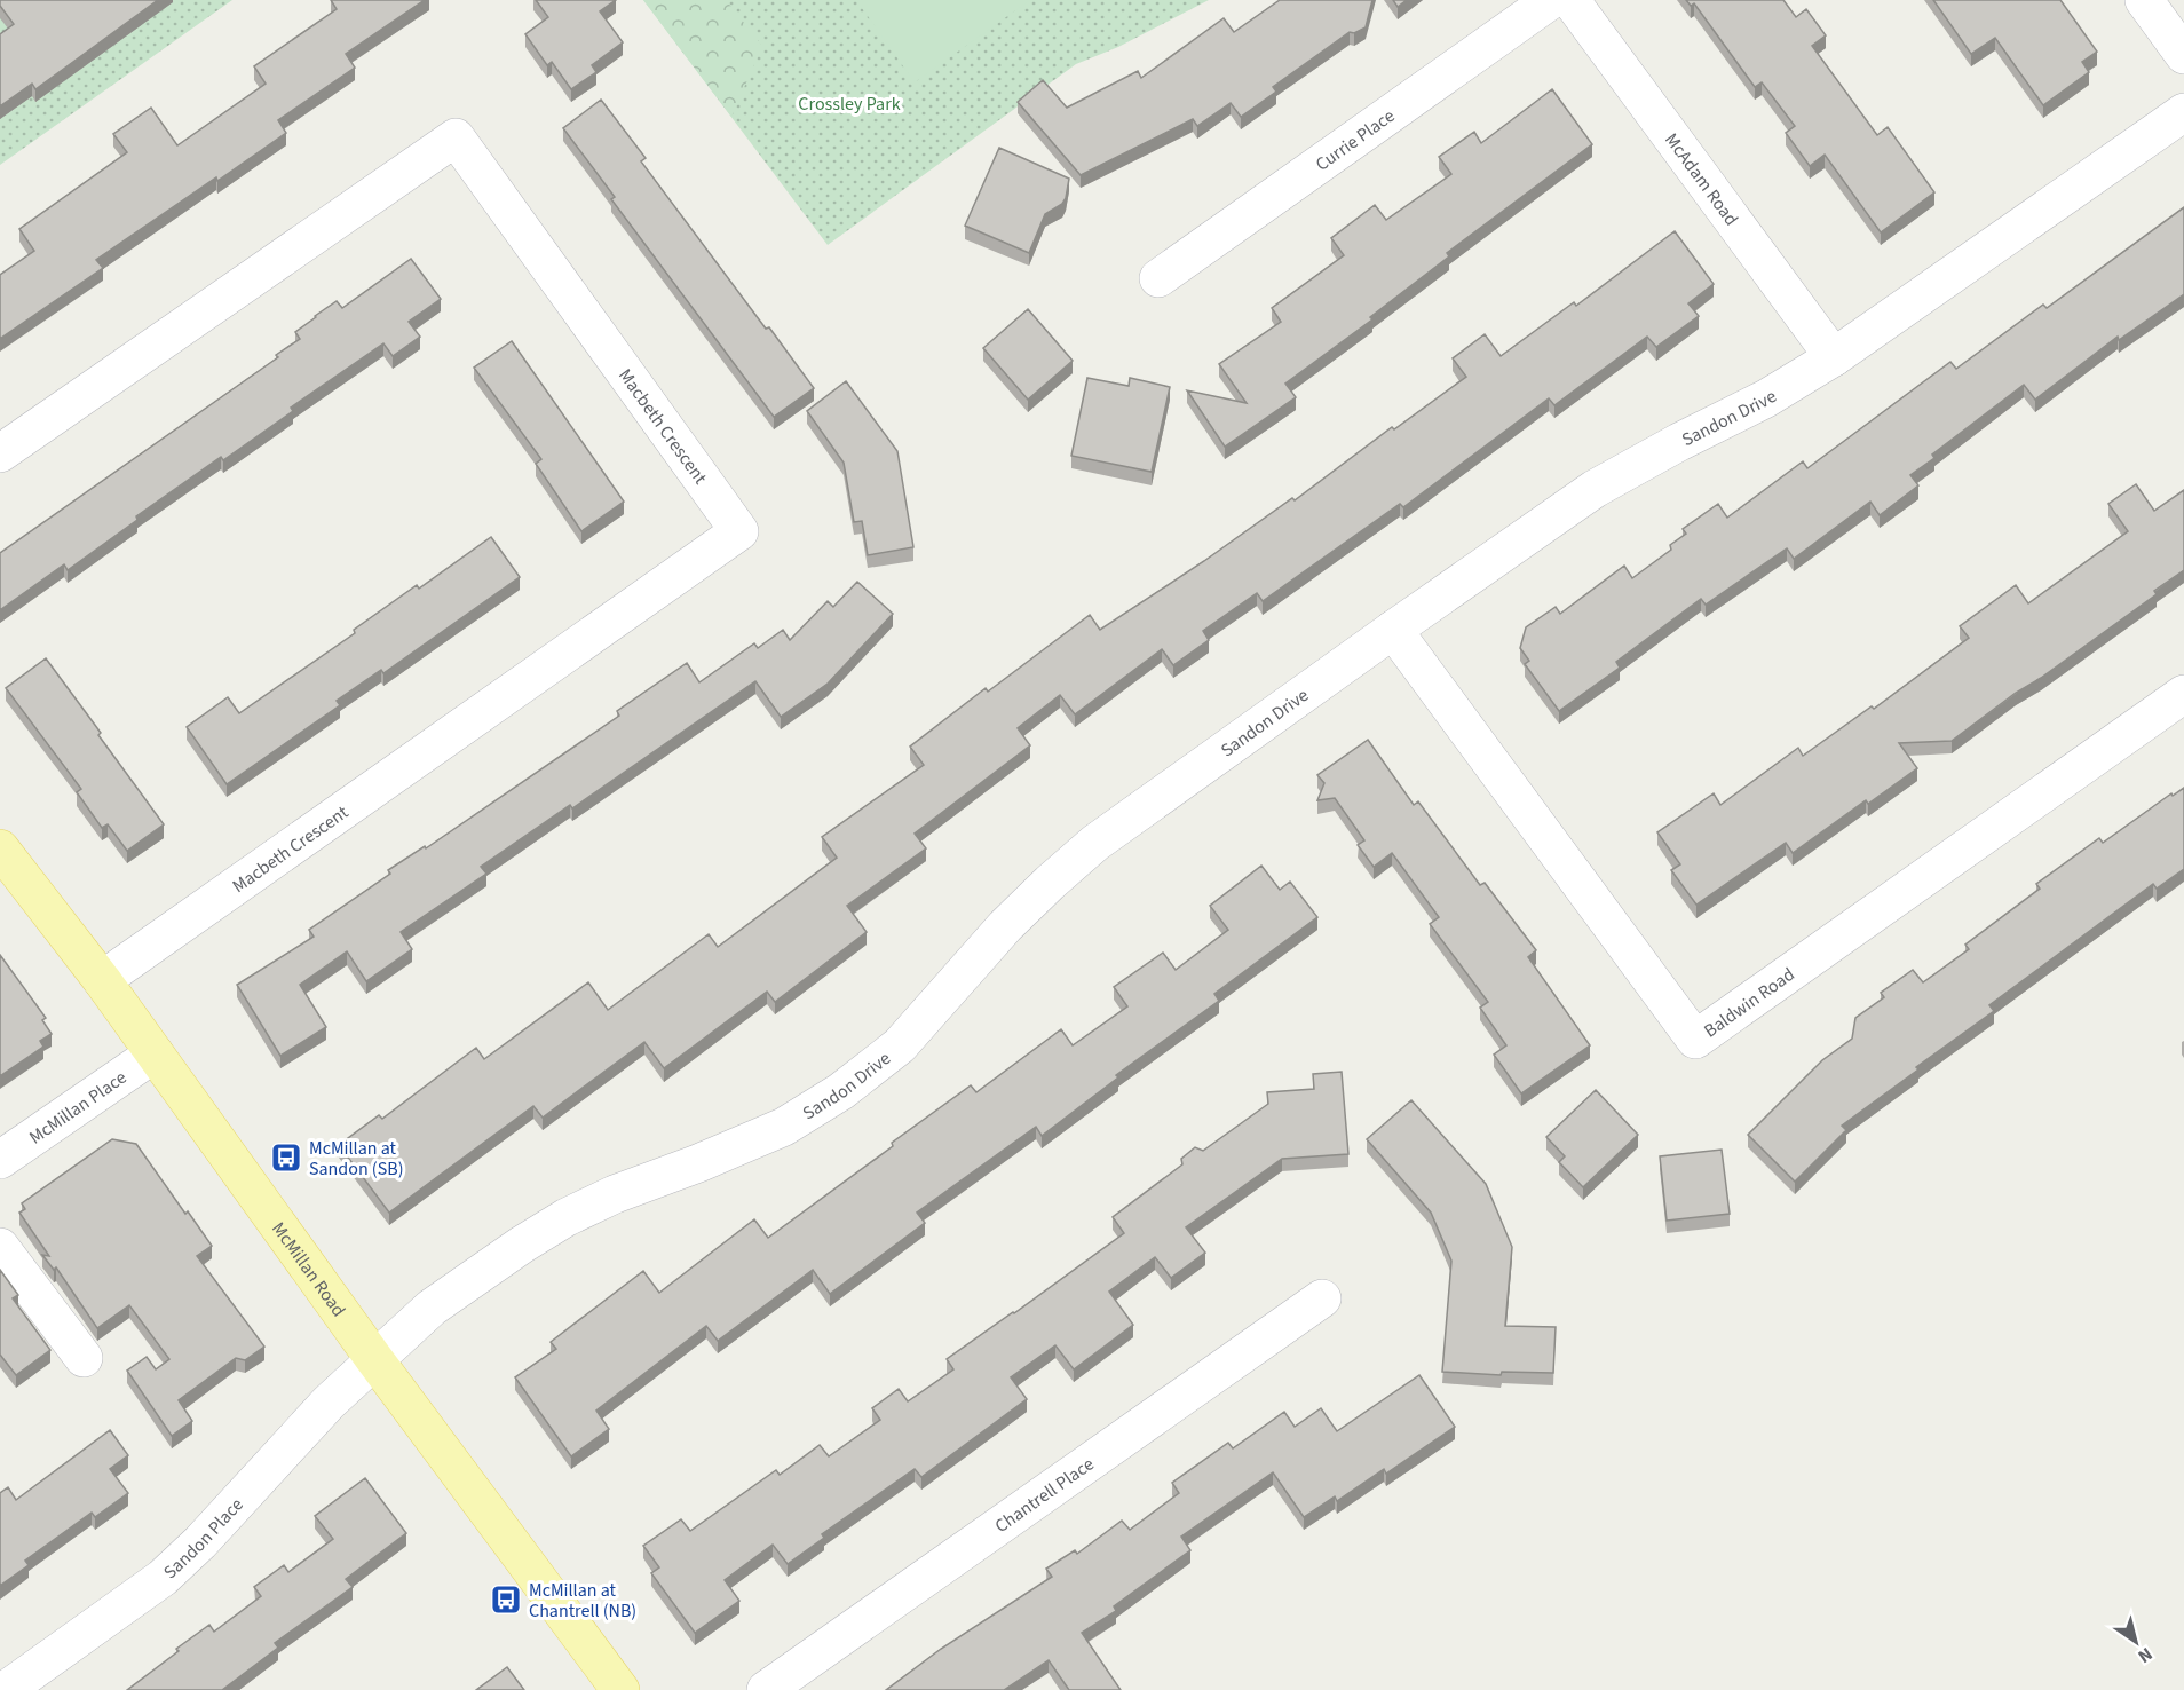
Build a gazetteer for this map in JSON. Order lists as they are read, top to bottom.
{
  "streets": {
    "main road": ["McMillan Road"],
    "street": [
      "Currie Place",
      "McAdam Road",
      "Sandon Drive",
      "Macbeth Crescent",
      "Baldwin Road",
      "McMillan Place",
      "Chantrell Place",
      "Sandon Place"
    ]
  },
  "crossings": [
    ["McAdam Road", "Sandon Drive"],
    ["Sandon Drive", "Baldwin Road"],
    ["Sandon Drive", "McMillan Road"],
    ["Sandon Drive", "Sandon Place"],
    ["Macbeth Crescent", "McMillan Road"],
    ["McMillan Place", "McMillan Road"],
    ["McMillan Road", "Sandon Place"]
  ],
  "parks": ["Crossley Park"],
  "places": {
    "bus stop": ["McMillan at Sandon (SB)", "McMillan at Chantrell (NB)"]
  },
  "north": "bottom right"
}
